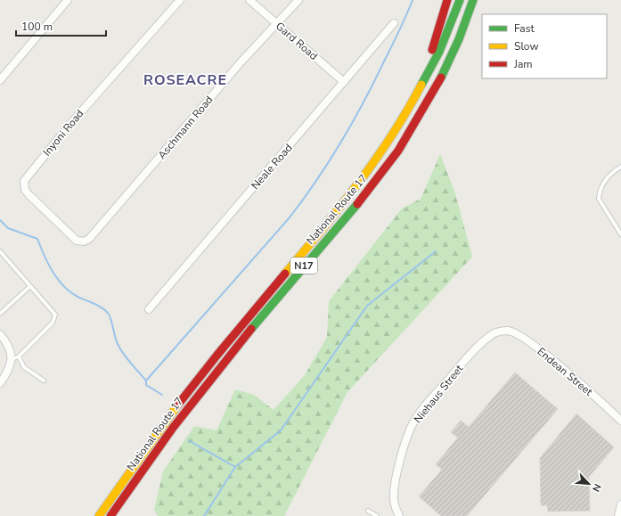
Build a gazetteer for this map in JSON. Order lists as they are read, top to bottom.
{
  "streets": {
    "highway": ["National Route 17", "N17"],
    "street": [
      "Gard Road",
      "Aschmann Road",
      "Inyoni Road",
      "Neale Road",
      "Endean Street",
      "Niehaus Street"
    ]
  },
  "crossings": [
    ["Gard Road", "Aschmann Road"],
    ["Gard Road", "Neale Road"],
    ["Aschmann Road", "Inyoni Road"],
    ["Endean Street", "Niehaus Street"]
  ],
  "districts": ["ROSEACRE"],
  "legend": ["Fast", "Slow", "Jam"],
  "scale_bar": "100 m",
  "north": "bottom right"
}
